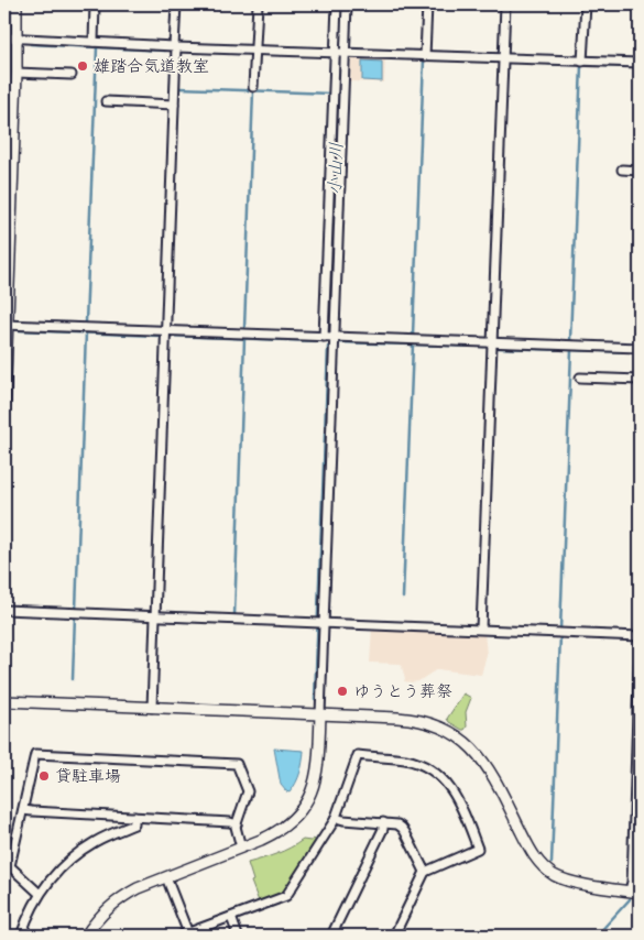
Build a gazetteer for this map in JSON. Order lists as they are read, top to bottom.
{
  "water": ["小山川"],
  "places": ["雄踏合気道教室", "ゆうとう葬祭", "貸駐車場"]
}
